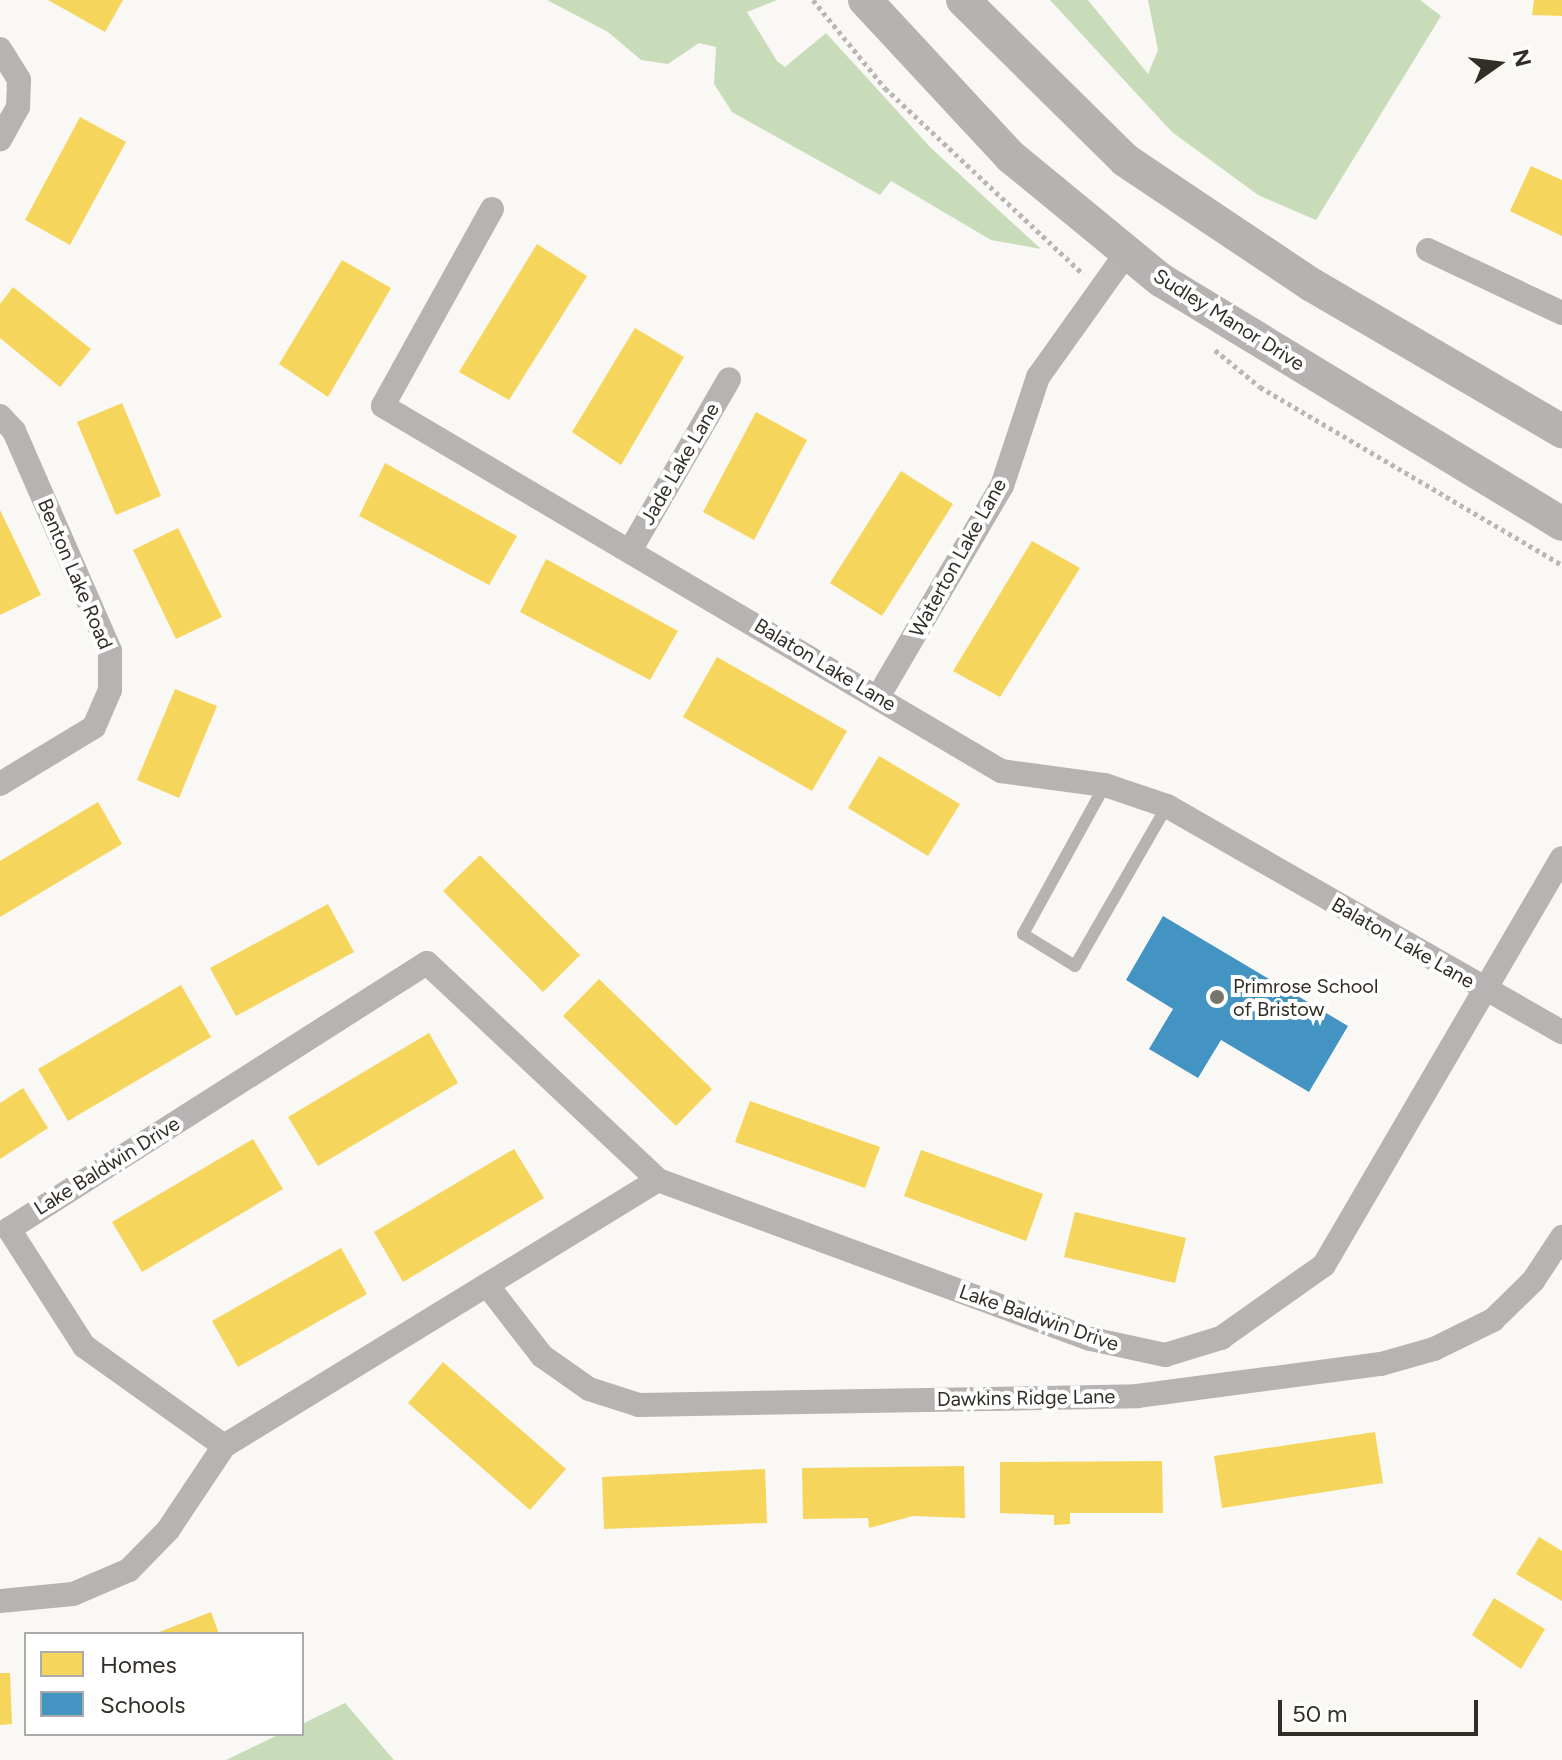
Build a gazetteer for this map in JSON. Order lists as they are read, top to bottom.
{
  "streets": {
    "main road": ["Sudley Manor Drive"],
    "street": [
      "Jade Lake Lane",
      "Waterton Lake Lane",
      "Benton Lake Road",
      "Balaton Lake Lane",
      "Lake Baldwin Drive",
      "Dawkins Ridge Lane"
    ]
  },
  "crossings": [
    ["Sudley Manor Drive", "Waterton Lake Lane"],
    ["Jade Lake Lane", "Balaton Lake Lane"],
    ["Waterton Lake Lane", "Balaton Lake Lane"],
    ["Balaton Lake Lane", "Lake Baldwin Drive"]
  ],
  "places": ["Primrose School of Bristow"],
  "legend": ["Homes", "Schools"],
  "scale_bar": "50 m",
  "north": "right"
}
